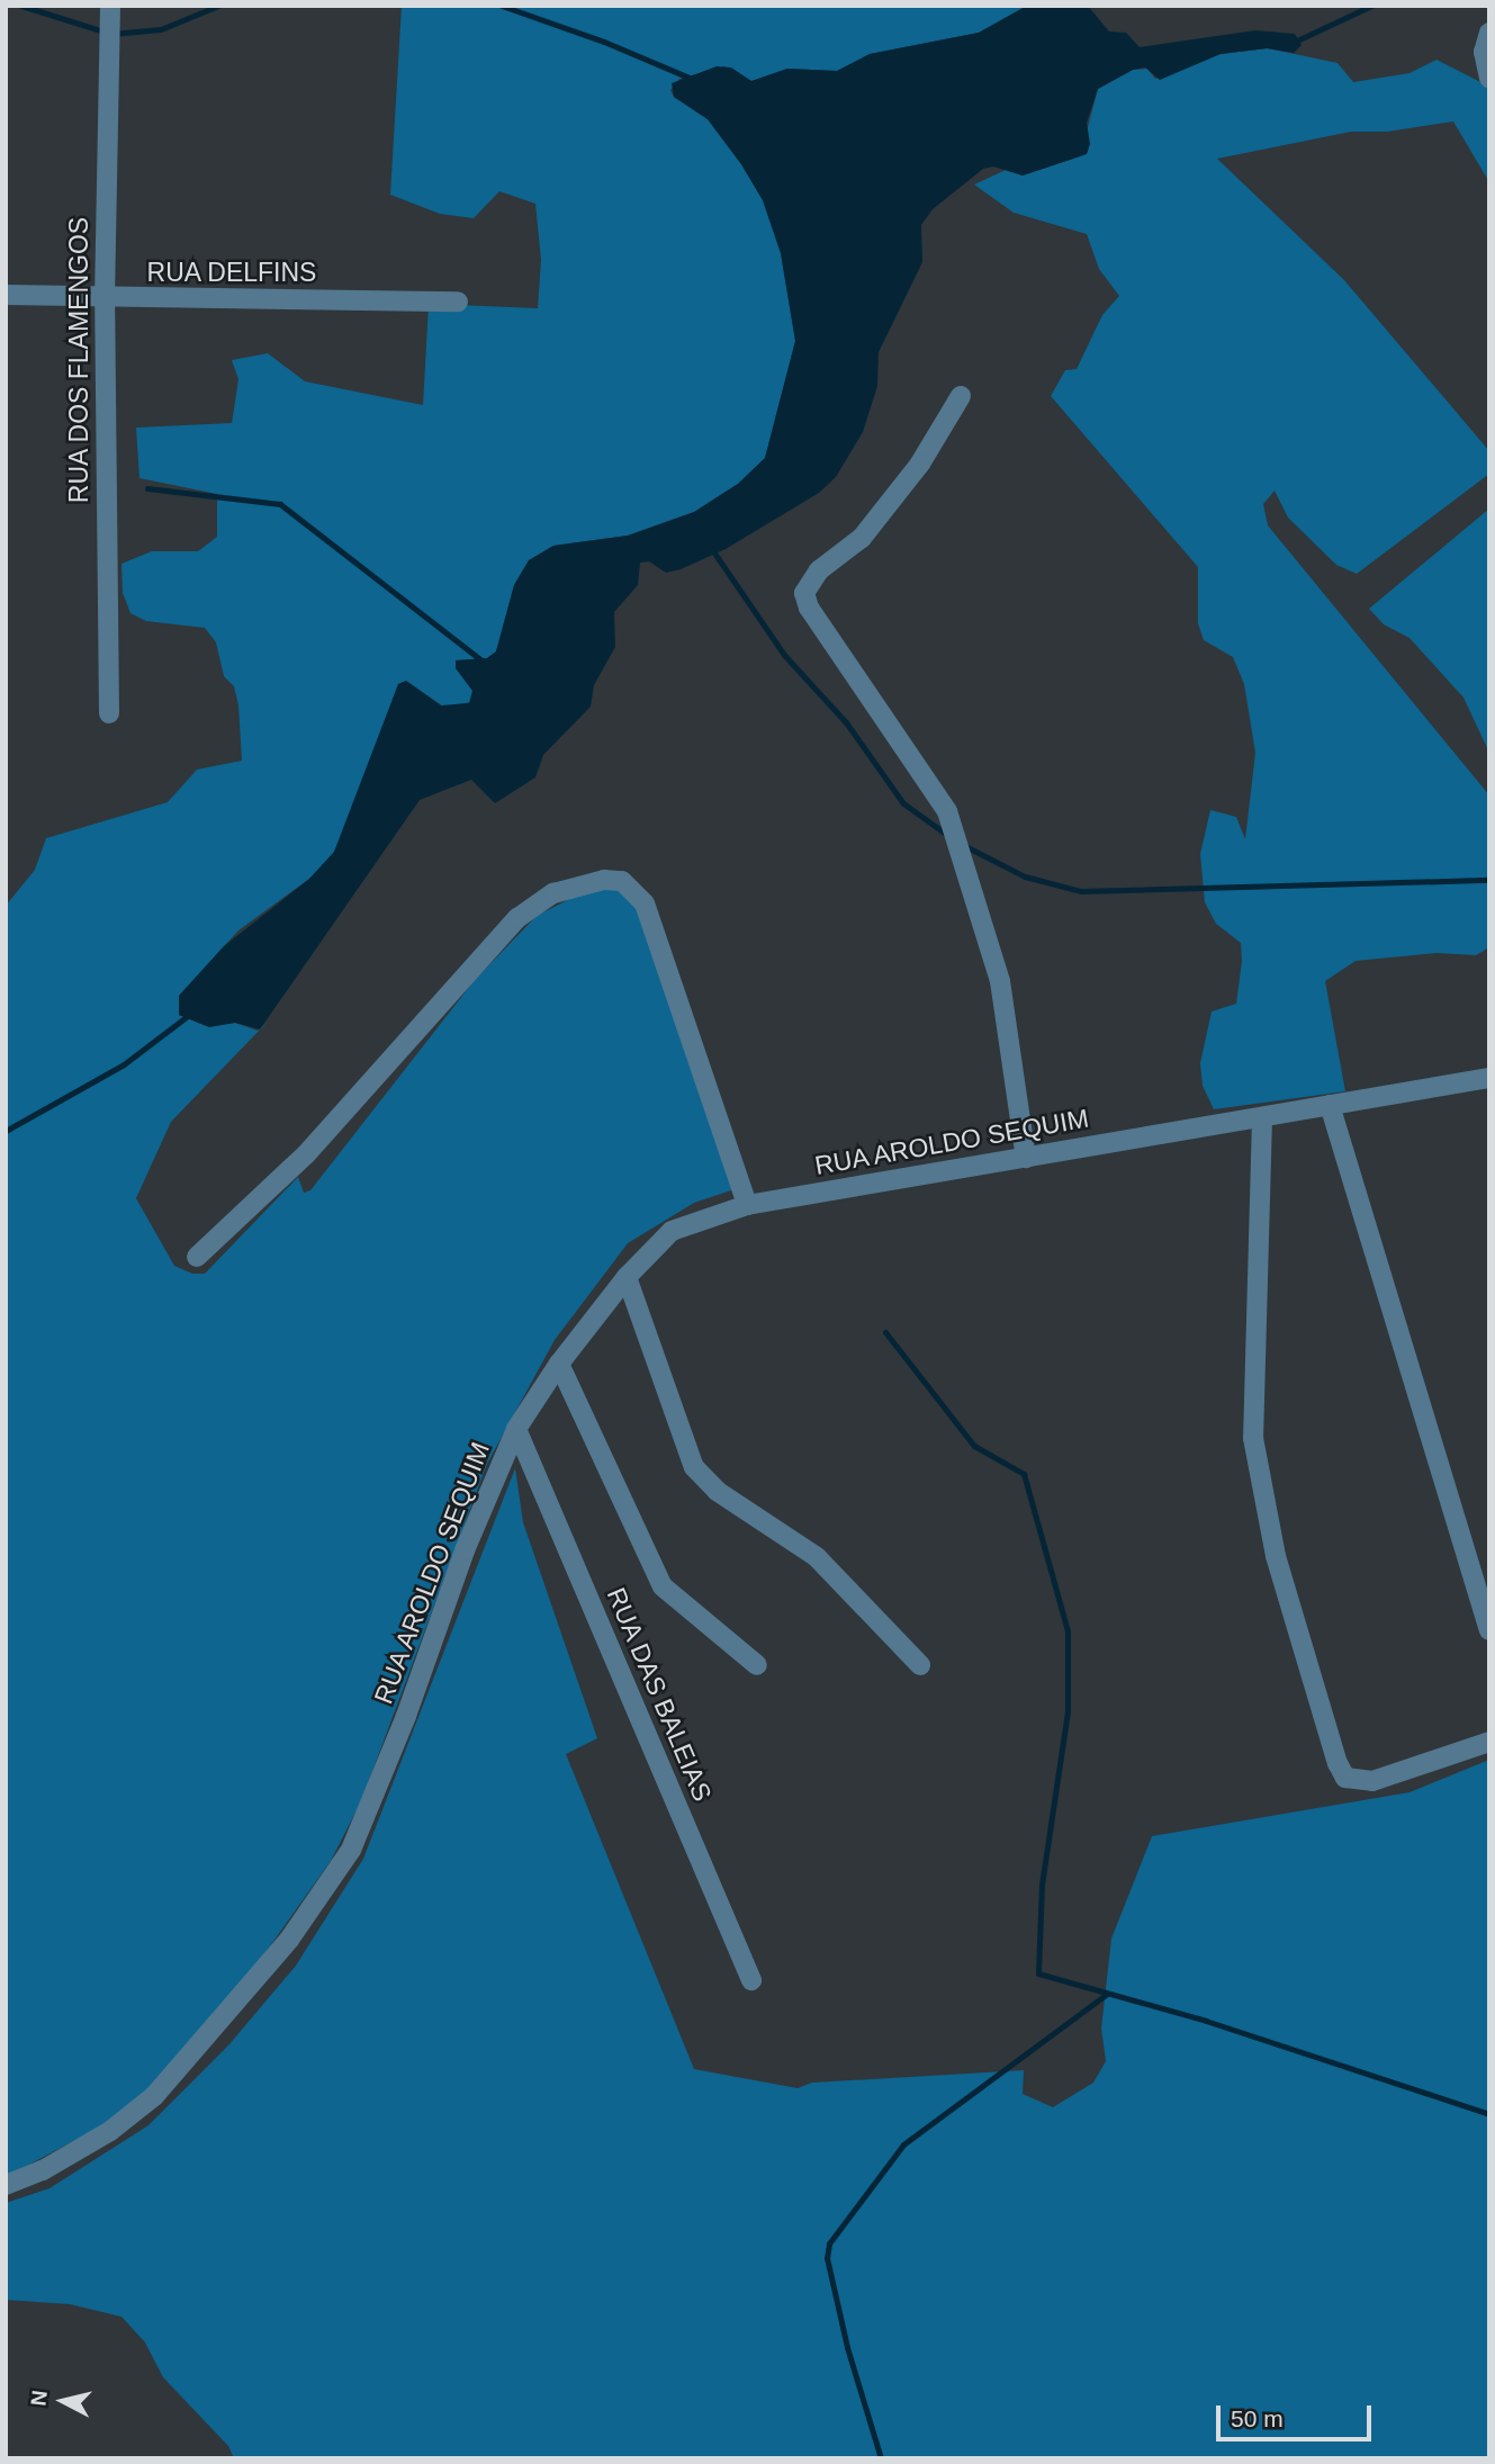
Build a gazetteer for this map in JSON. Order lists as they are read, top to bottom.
{
  "streets": {
    "street": [
      "RUA DELFINS",
      "RUA DOS FLAMENGOS",
      "RUA AROLDO SEQUIM",
      "RUA DAS BALEIAS"
    ]
  },
  "crossings": [
    ["RUA DELFINS", "RUA DOS FLAMENGOS"],
    ["RUA AROLDO SEQUIM", "RUA DAS BALEIAS"]
  ],
  "scale_bar": "50 m",
  "north": "left"
}
